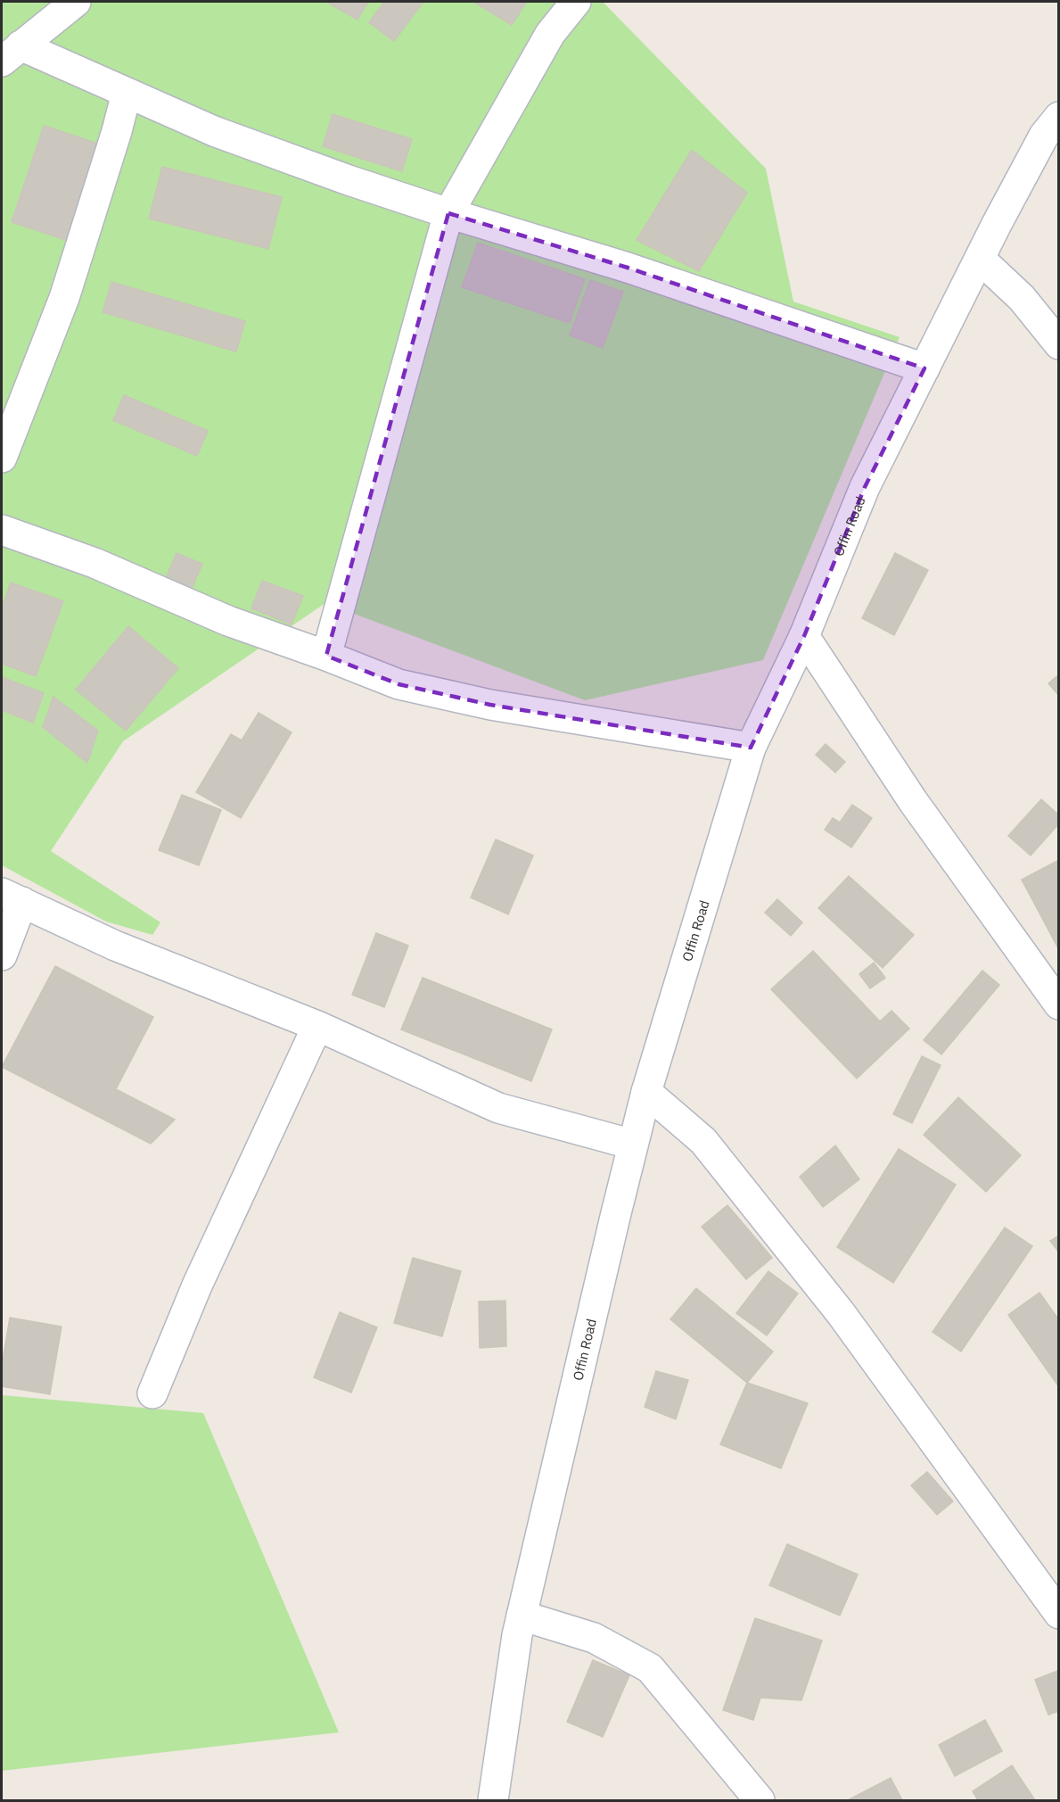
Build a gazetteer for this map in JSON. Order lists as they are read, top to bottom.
{
  "streets": {
    "street": ["Offin Road"]
  }
}
